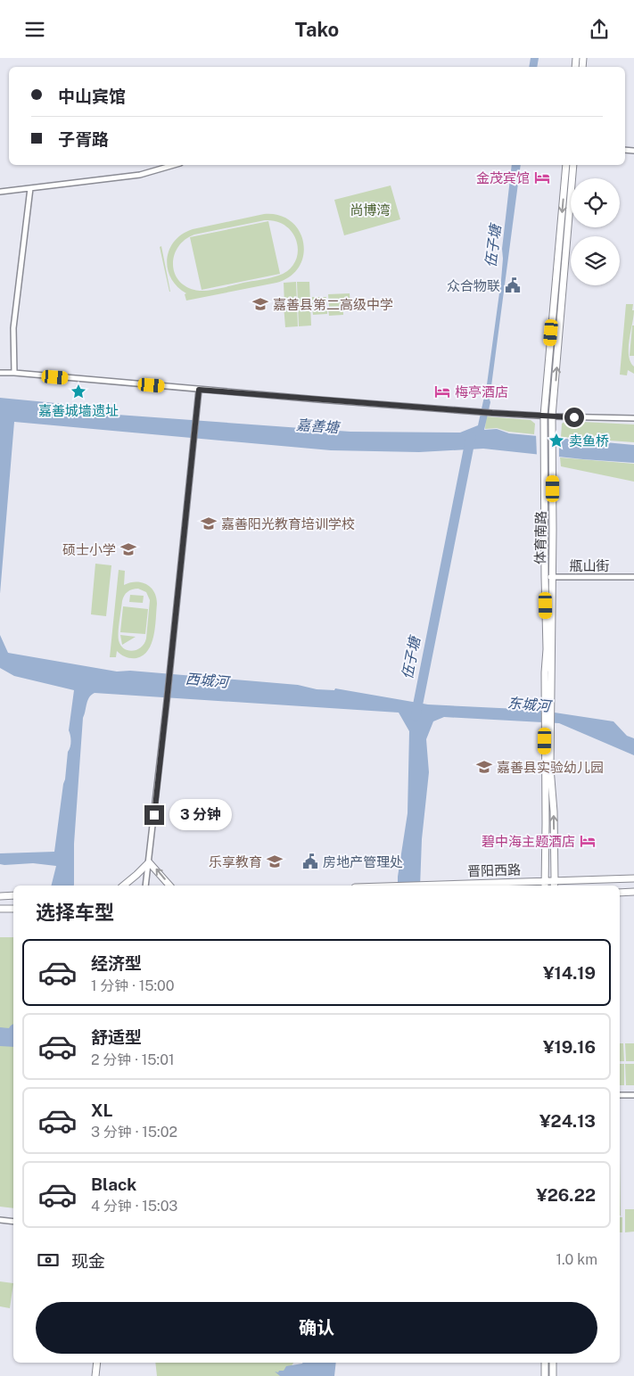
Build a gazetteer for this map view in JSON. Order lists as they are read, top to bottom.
{
  "streets": {
    "main road": ["体育南路", "晋阳西路"],
    "street": ["甁山街"]
  },
  "crossings": [
    ["体育南路", "甁山街"],
    ["体育南路", "晋阳西路"]
  ],
  "water": [
    "伍子塘",
    "嘉善塘",
    "西城河",
    "东城河"
  ],
  "parks": ["尚博湾"],
  "places": {
    "hotel": ["金茂宾馆", "梅亭酒店", "碧中海主题酒店"],
    "public building": ["众合物联", "房地产管理处"],
    "school or university": [
      "嘉善县第二高级中学",
      "嘉善阳光教育培训学校",
      "硕士小学",
      "嘉善县实验幼儿园",
      "乐享教育"
    ],
    "place": ["嘉善城墙遗址", "卖鱼桥"]
  },
  "page": {
    "header": "Tako",
    "banner": ["中山宾馆", "子胥路"],
    "bubble": "3 分钟",
    "heading": "选择车型",
    "list": [
      {
        "name": "经济型",
        "note": "1 分钟 · 15:00",
        "value": "¥14.19"
      },
      {
        "name": "舒适型",
        "note": "2 分钟 · 15:01",
        "value": "¥19.16"
      },
      {
        "name": "XL",
        "note": "3 分钟 · 15:02",
        "value": "¥24.13"
      },
      {
        "name": "Black",
        "note": "4 分钟 · 15:03",
        "value": "¥26.22"
      }
    ],
    "pay": ["现金", "1.0 km"],
    "buttons": "确认"
  }
}
